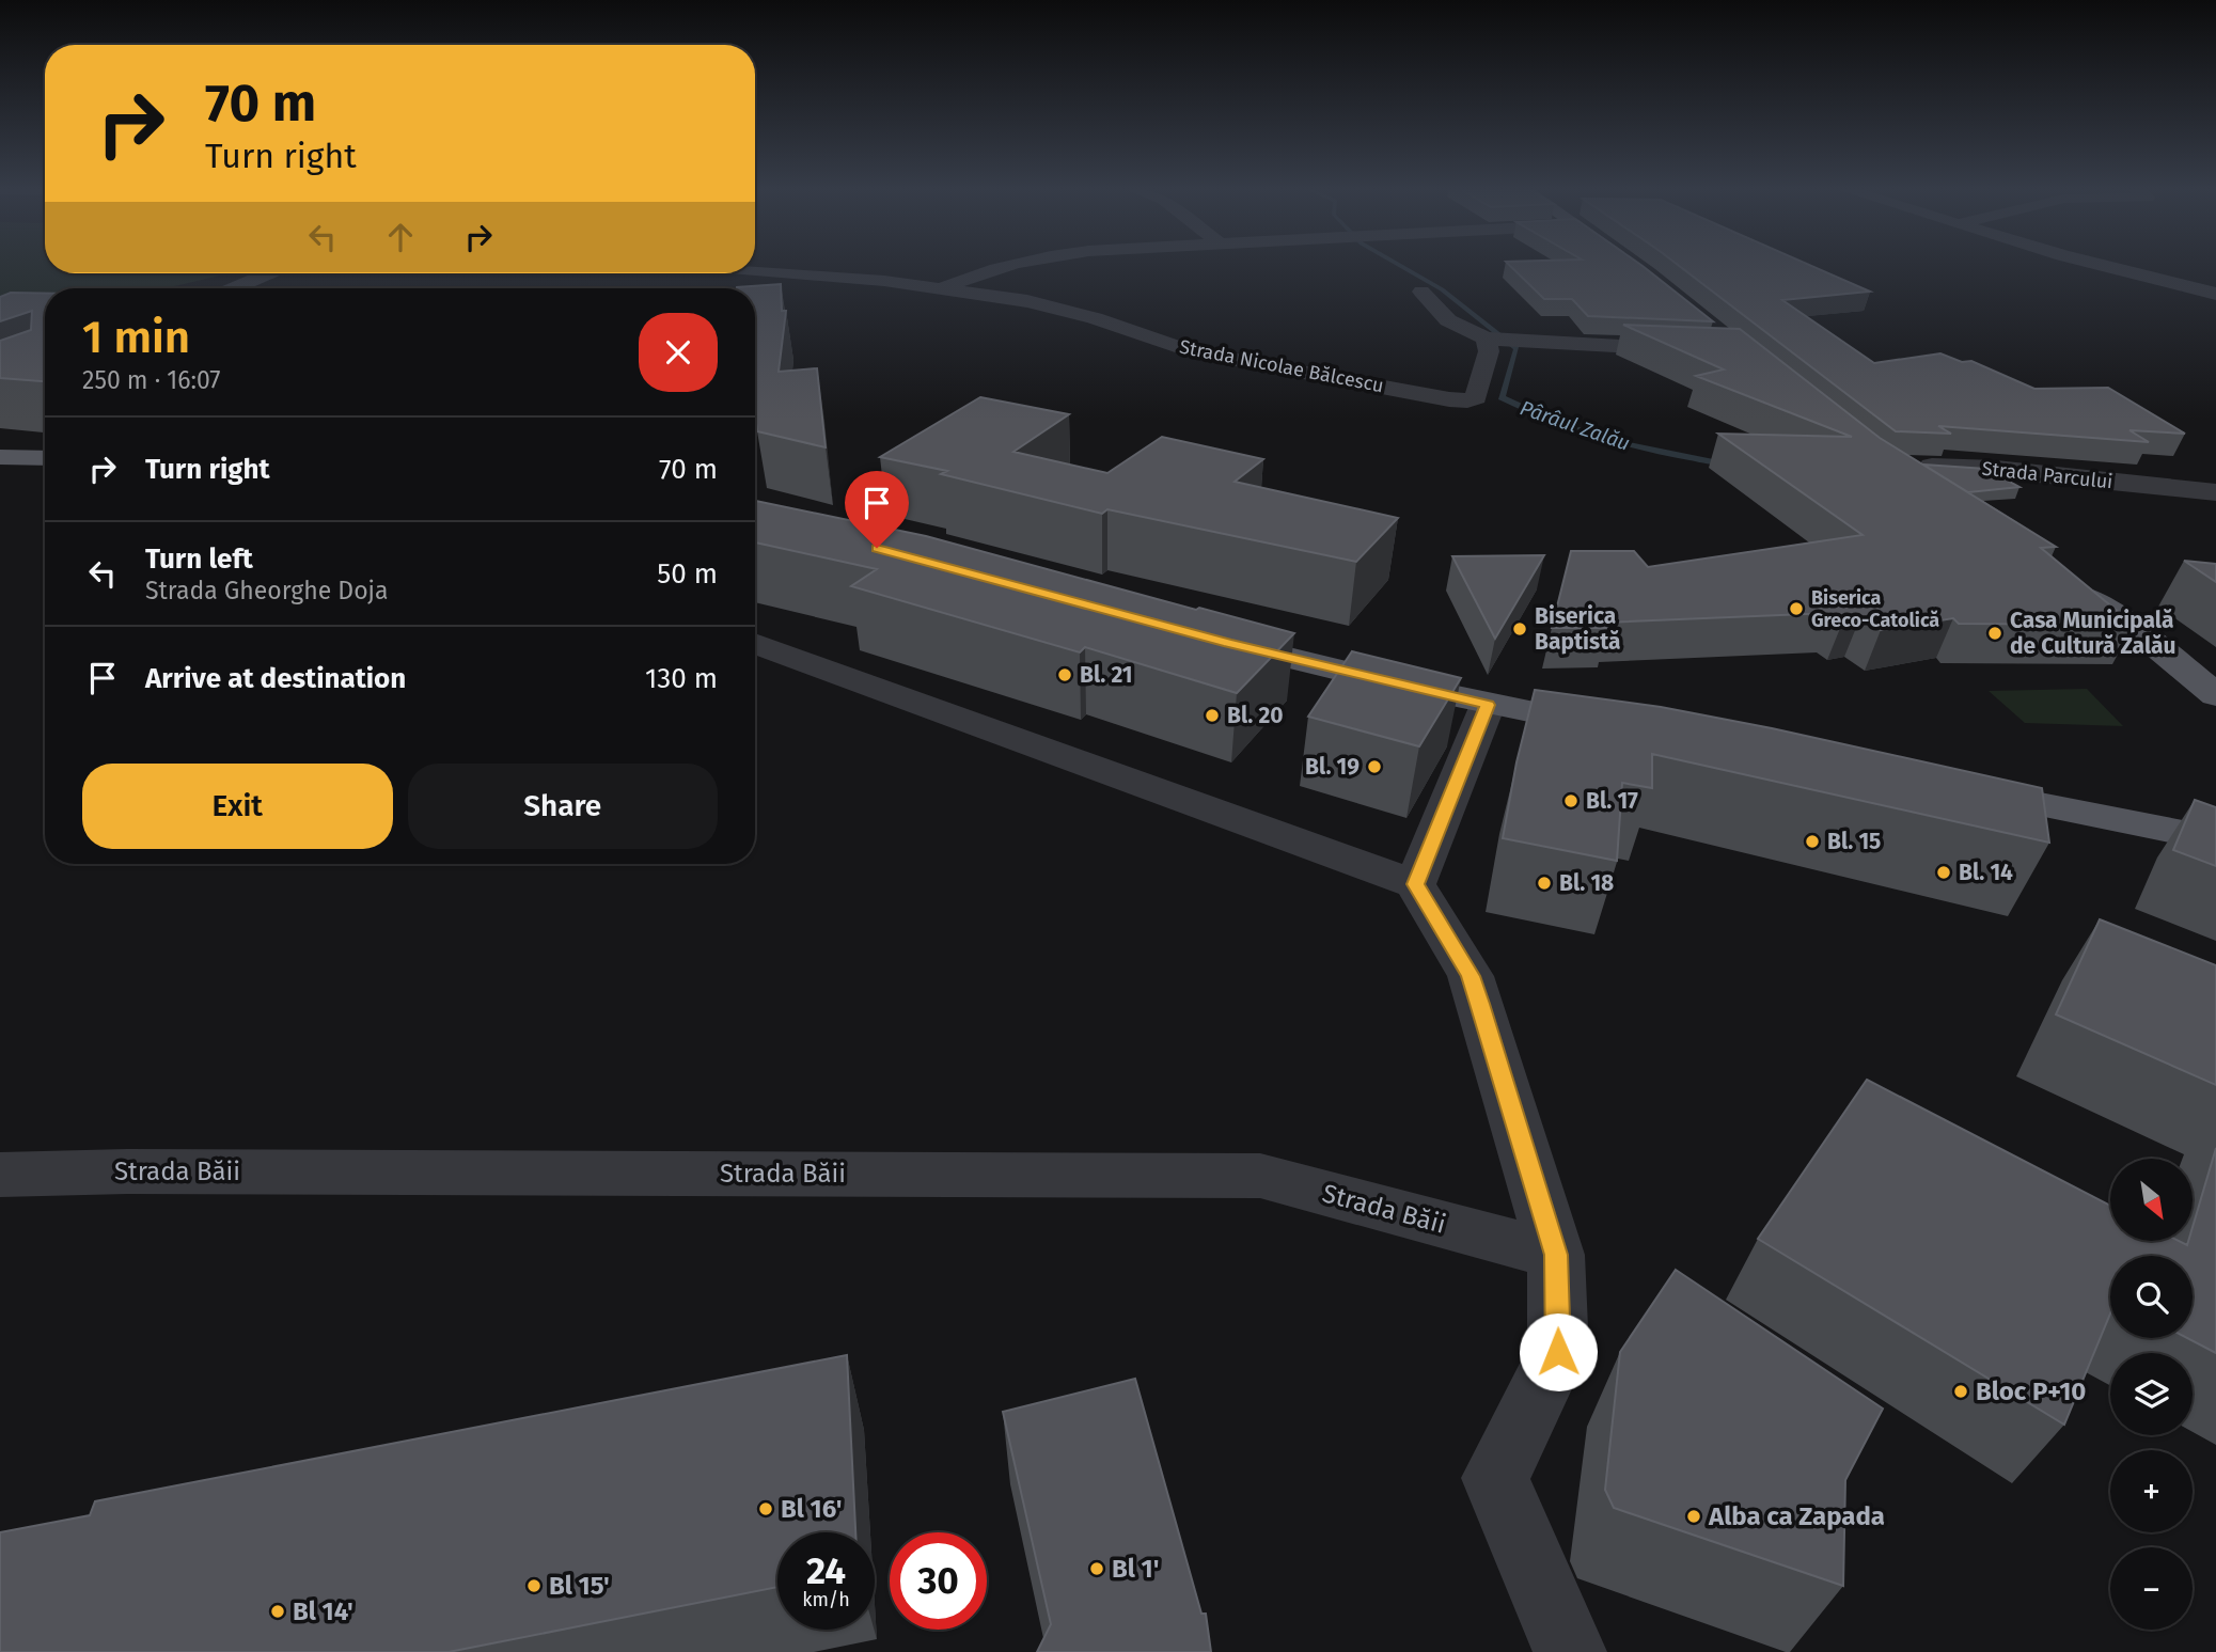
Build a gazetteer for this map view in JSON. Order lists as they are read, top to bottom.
{
  "streets": {
    "street": ["Strada Nicolae Bălcescu", "Strada Parcului", "Strada Băii"]
  },
  "water": ["Pârâul Zalău"],
  "places": [
    "Biserica Greco-Catolică",
    "Biserica Baptistă",
    "Casa Municipală de Cultură Zalău",
    "Bl. 21",
    "Bl. 20",
    "Bl. 19",
    "Bl. 17",
    "Bl. 15",
    "Bl. 14",
    "Bl. 18",
    "Bloc P+10",
    "Bl 16'",
    "Alba ca Zapada",
    "Bl 1'",
    "Bl 15'",
    "Bl 14'"
  ],
  "north": "bottom right",
  "page": {
    "turn": ["70 m", "Turn right"],
    "heading": ["1 min", "250 m · 16:07"],
    "list": [
      {
        "name": "Turn right",
        "value": "70 m"
      },
      {
        "name": "Turn left",
        "note": "Strada Gheorghe Doja",
        "value": "50 m"
      },
      {
        "name": "Arrive at destination",
        "value": "130 m"
      }
    ],
    "buttons": ["Exit", "Share"],
    "map_buttons": ["+", "−"],
    "speed": "24 km/h",
    "limit": "30"
  }
}
